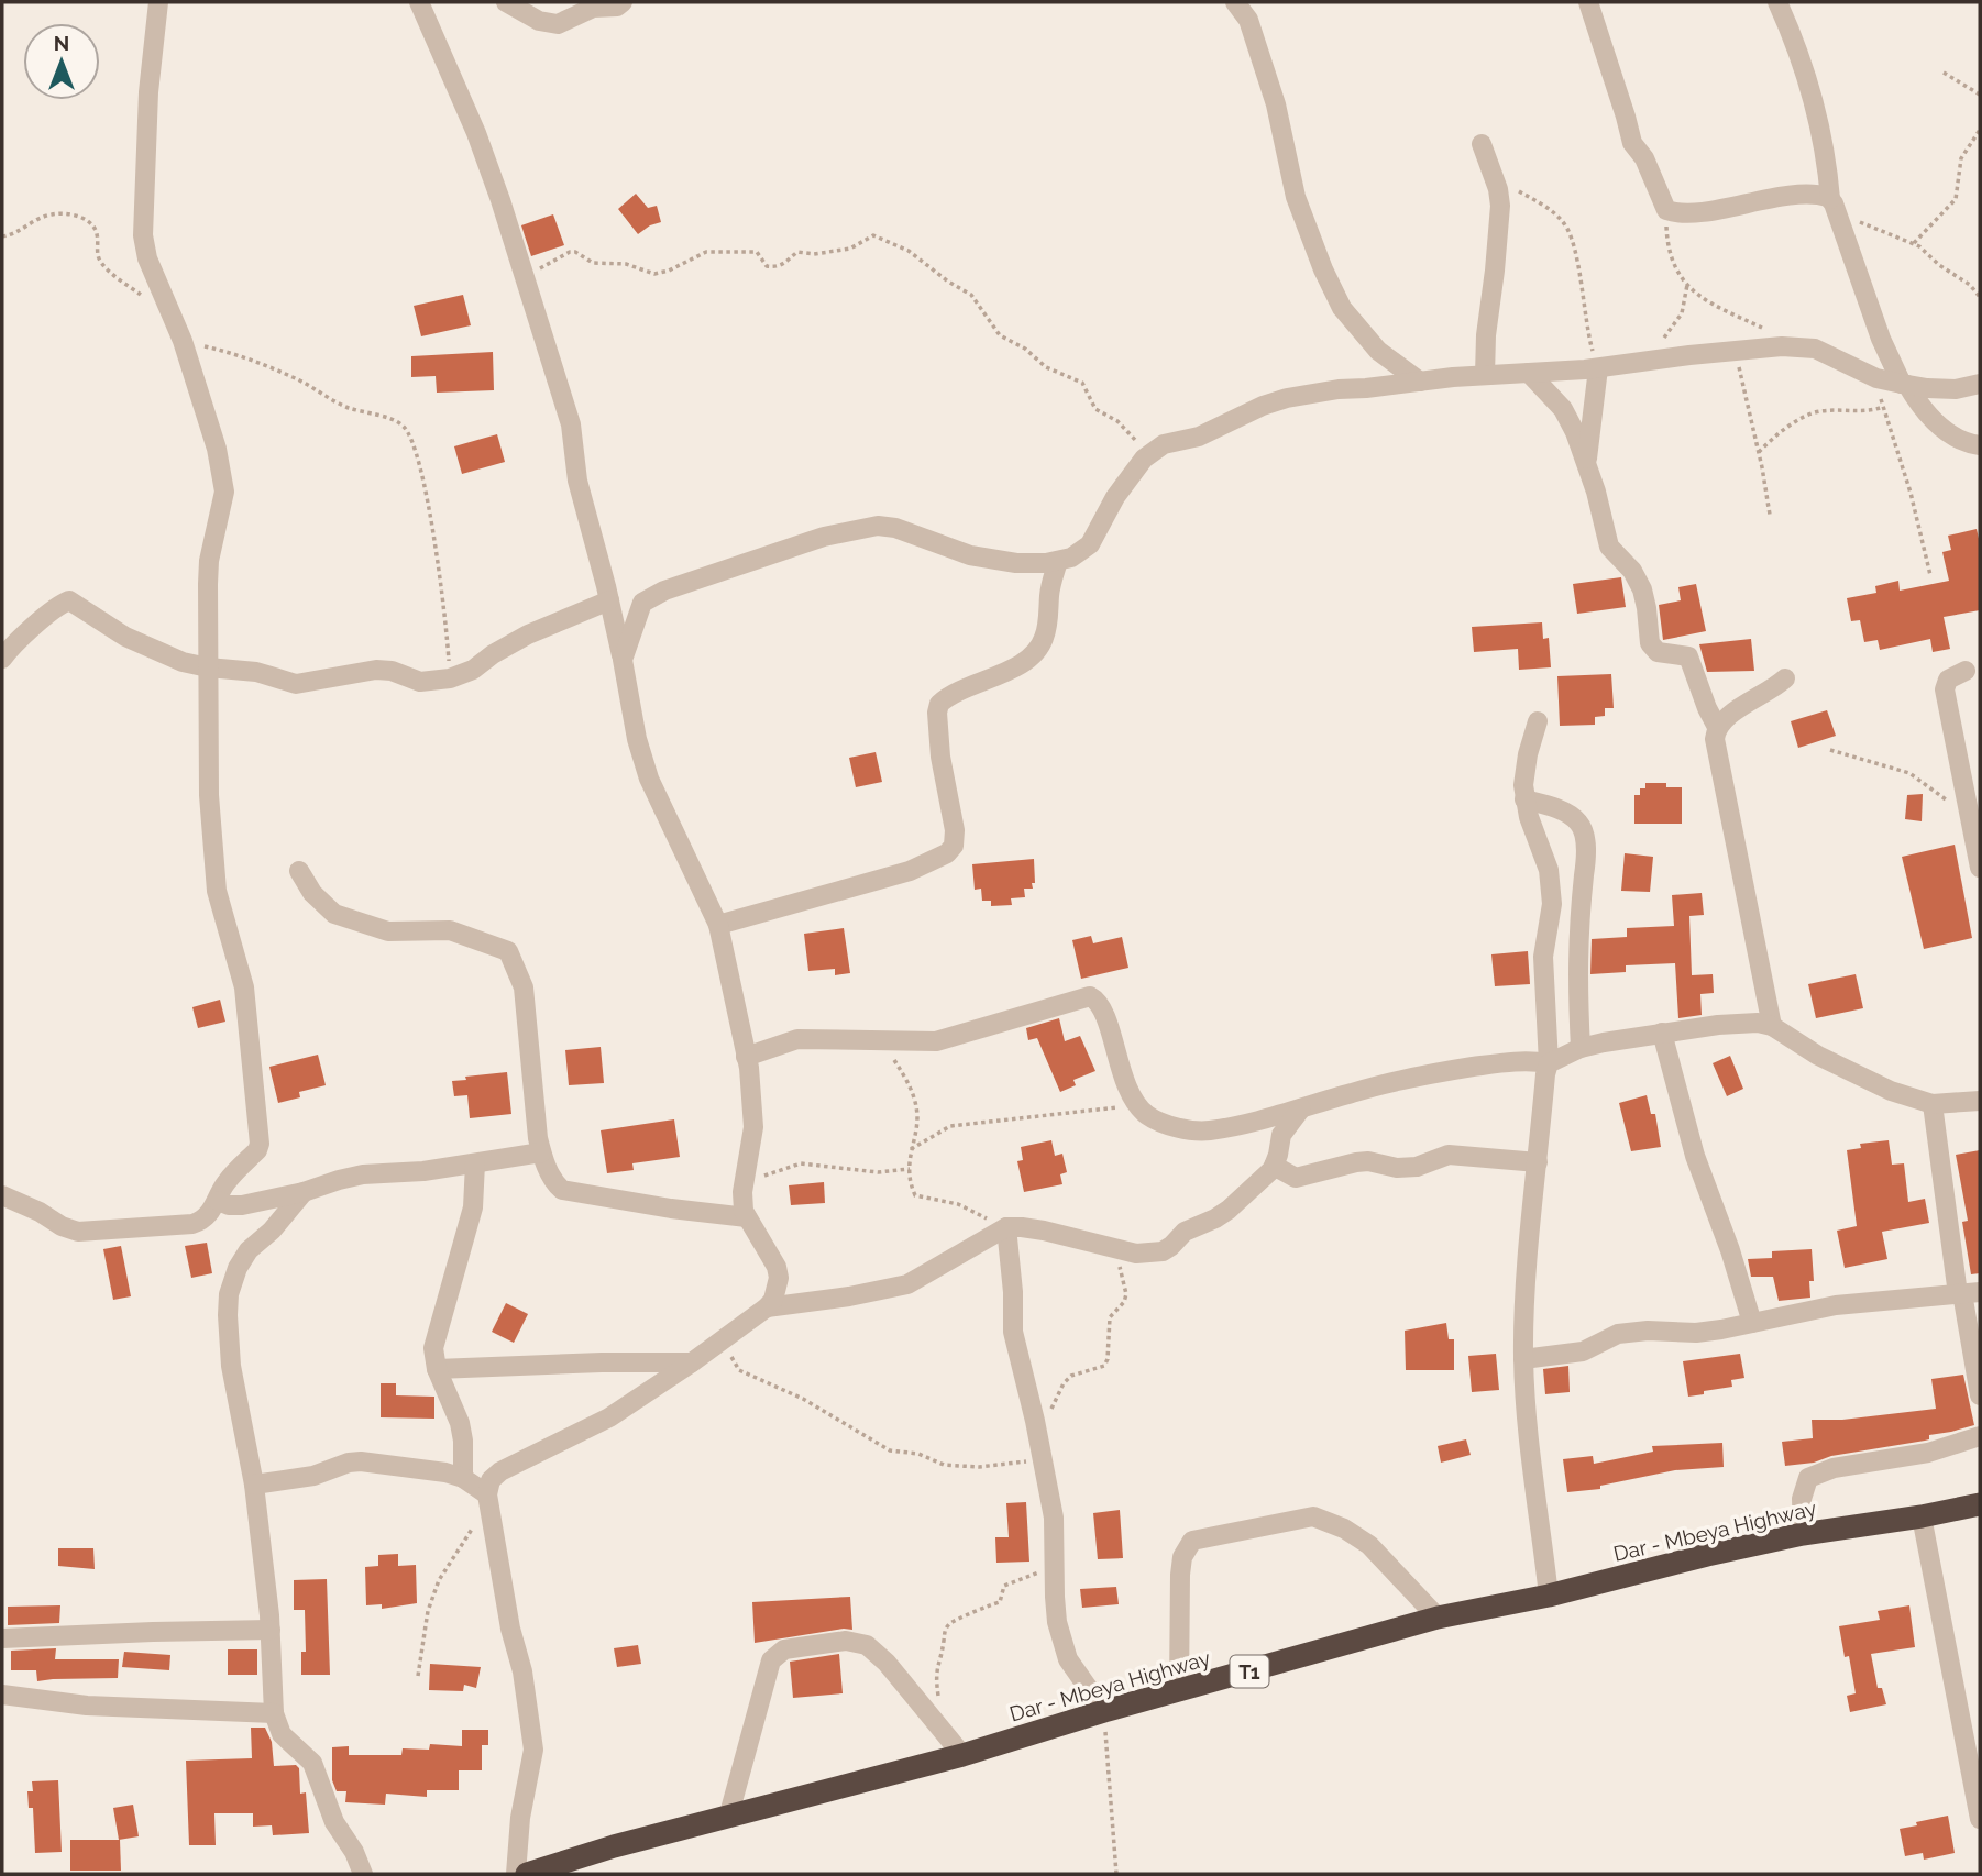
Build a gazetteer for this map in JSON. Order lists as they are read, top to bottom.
{
  "streets": {
    "highway": ["Dar - Mbeya Highway", "T1"]
  },
  "north": "top"
}
